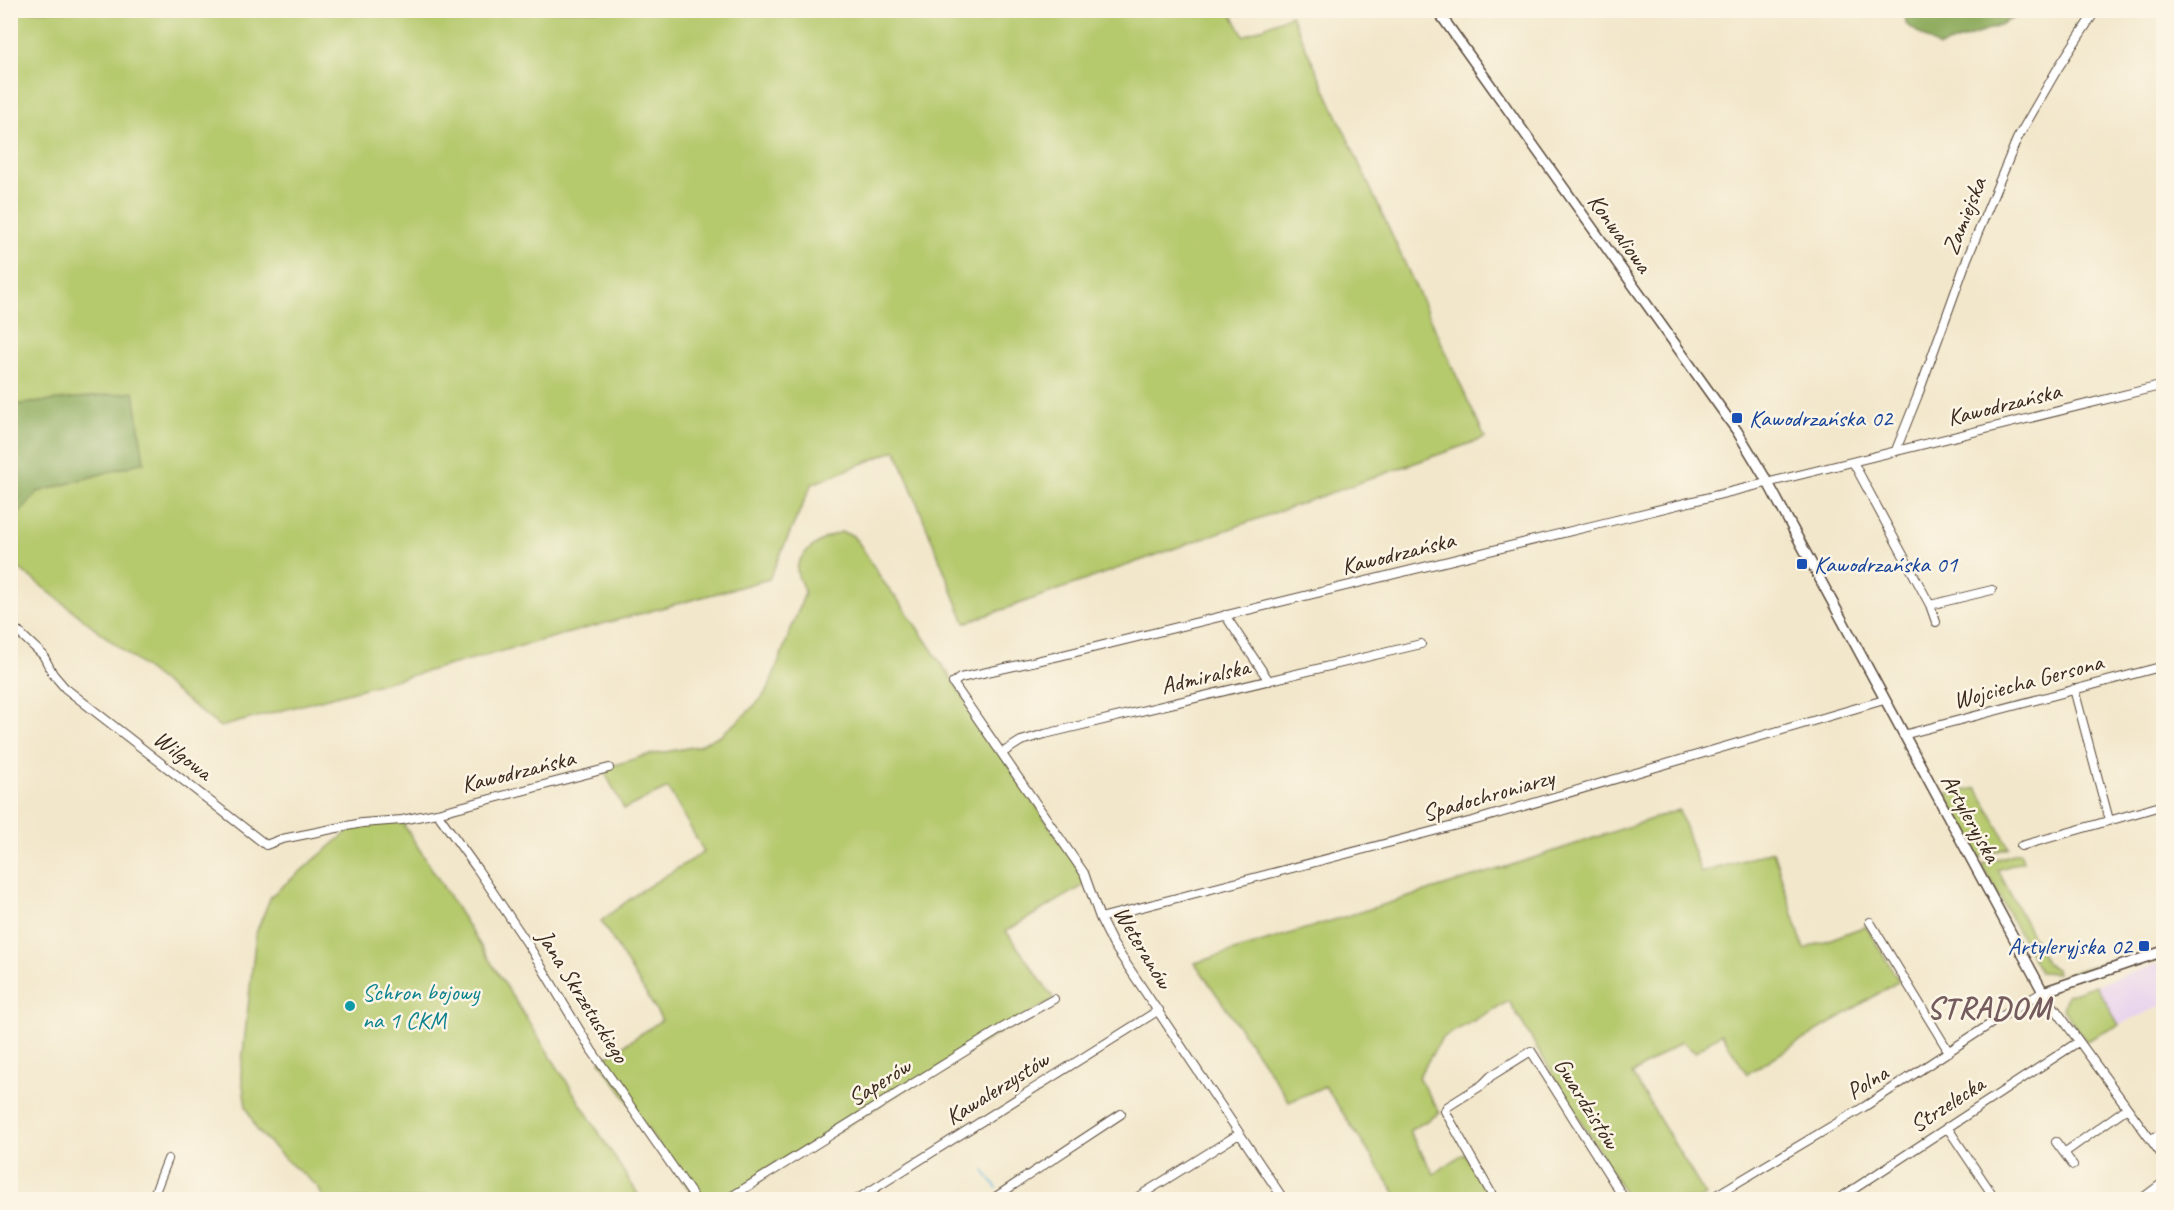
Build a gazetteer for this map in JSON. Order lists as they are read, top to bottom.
{
  "streets": {
    "street": [
      "Zamiejska",
      "Konwaliowa",
      "Kawodrzańska",
      "Admiralska",
      "Wojciecha Gersona",
      "Wilgowa",
      "Spadochroniarzy",
      "Artyleryjska",
      "Weteranów",
      "Jana Skrzetuskiego",
      "Saperów",
      "Polna",
      "Kawalerzystów",
      "Gwardzistów",
      "Strzelecka"
    ]
  },
  "crossings": [
    ["Zamiejska", "Kawodrzańska"],
    ["Konwaliowa", "Kawodrzańska"],
    ["Konwaliowa", "Artyleryjska"],
    ["Kawodrzańska", "Wilgowa"],
    ["Kawodrzańska", "Artyleryjska"],
    ["Kawodrzańska", "Weteranów"],
    ["Kawodrzańska", "Jana Skrzetuskiego"],
    ["Admiralska", "Weteranów"],
    ["Wojciecha Gersona", "Artyleryjska"],
    ["Spadochroniarzy", "Artyleryjska"],
    ["Spadochroniarzy", "Weteranów"],
    ["Artyleryjska", "Polna"],
    ["Artyleryjska", "Strzelecka"],
    ["Weteranów", "Kawalerzystów"]
  ],
  "districts": ["STRADOM"],
  "places": {
    "transit": ["Kawodrzańska 02", "Kawodrzańska 01", "Artyleryjska 02"],
    "other": ["Schron bojowy na 1 CKM"]
  }
}
